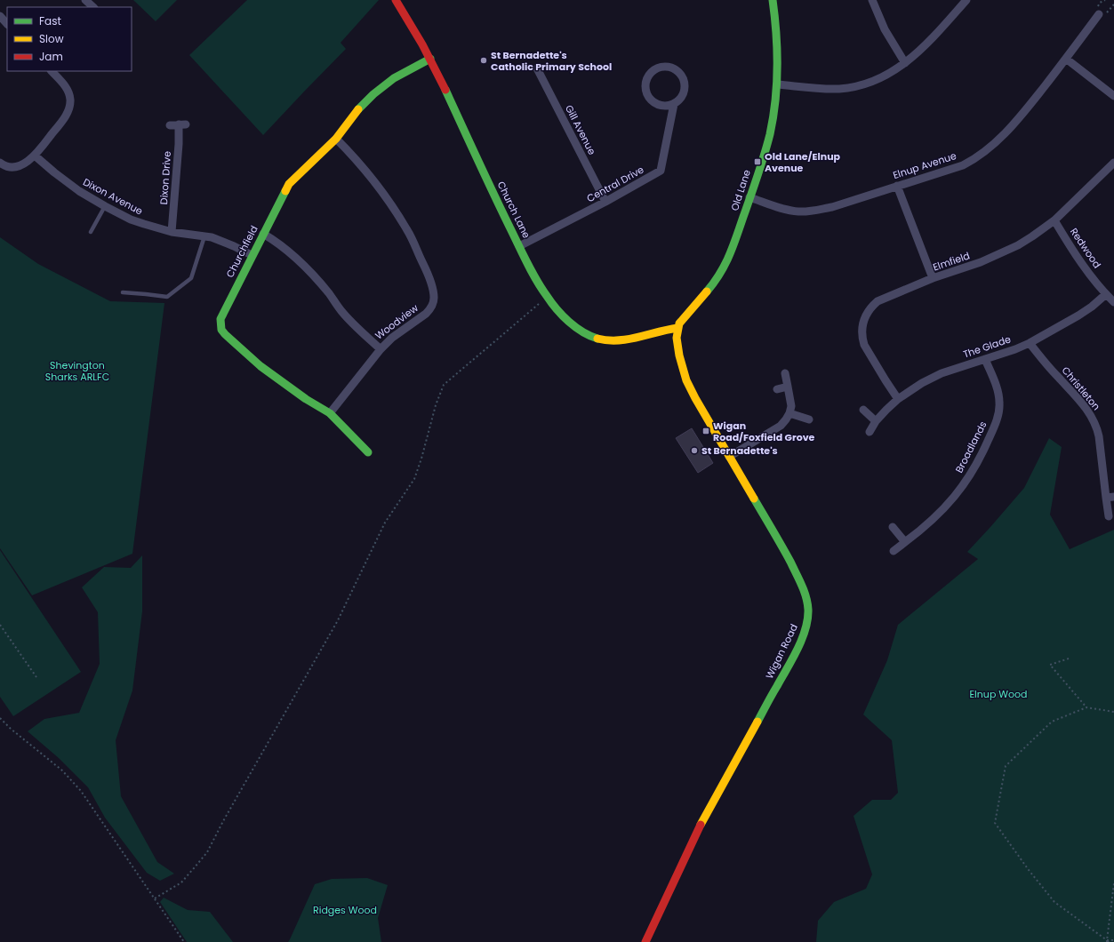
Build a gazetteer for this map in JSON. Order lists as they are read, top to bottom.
{
  "streets": {
    "main road": [
      "Old Lane",
      "Church Lane",
      "Churchfield",
      "Wigan Road"
    ],
    "street": [
      "Gill Avenue",
      "Elnup Avenue",
      "Dixon Drive",
      "Central Drive",
      "Dixon Avenue",
      "Redwood",
      "Elmfield",
      "Woodview",
      "The Glade",
      "Christleton",
      "Broadlands"
    ]
  },
  "crossings": [
    ["Gill Avenue", "Central Drive"],
    ["Elnup Avenue", "Old Lane"],
    ["Dixon Drive", "Dixon Avenue"],
    ["Central Drive", "Church Lane"],
    ["Old Lane", "Church Lane"],
    ["Old Lane", "Wigan Road"],
    ["Dixon Avenue", "Churchfield"],
    ["Church Lane", "Churchfield"],
    ["Church Lane", "Wigan Road"],
    ["Redwood", "Elmfield"],
    ["Redwood", "The Glade"],
    ["Churchfield", "Woodview"],
    ["Elmfield", "The Glade"],
    ["The Glade", "Christleton"],
    ["The Glade", "Broadlands"]
  ],
  "parks": ["Shevington Sharks ARLFC", "Elnup Wood", "Ridges Wood"],
  "places": {
    "other": ["St Bernadette's Catholic Primary School", "St Bernadette's"],
    "transit": ["Old Lane/Elnup Avenue", "Wigan Road/Foxfield Grove"]
  },
  "legend": ["Fast", "Slow", "Jam"]
}
